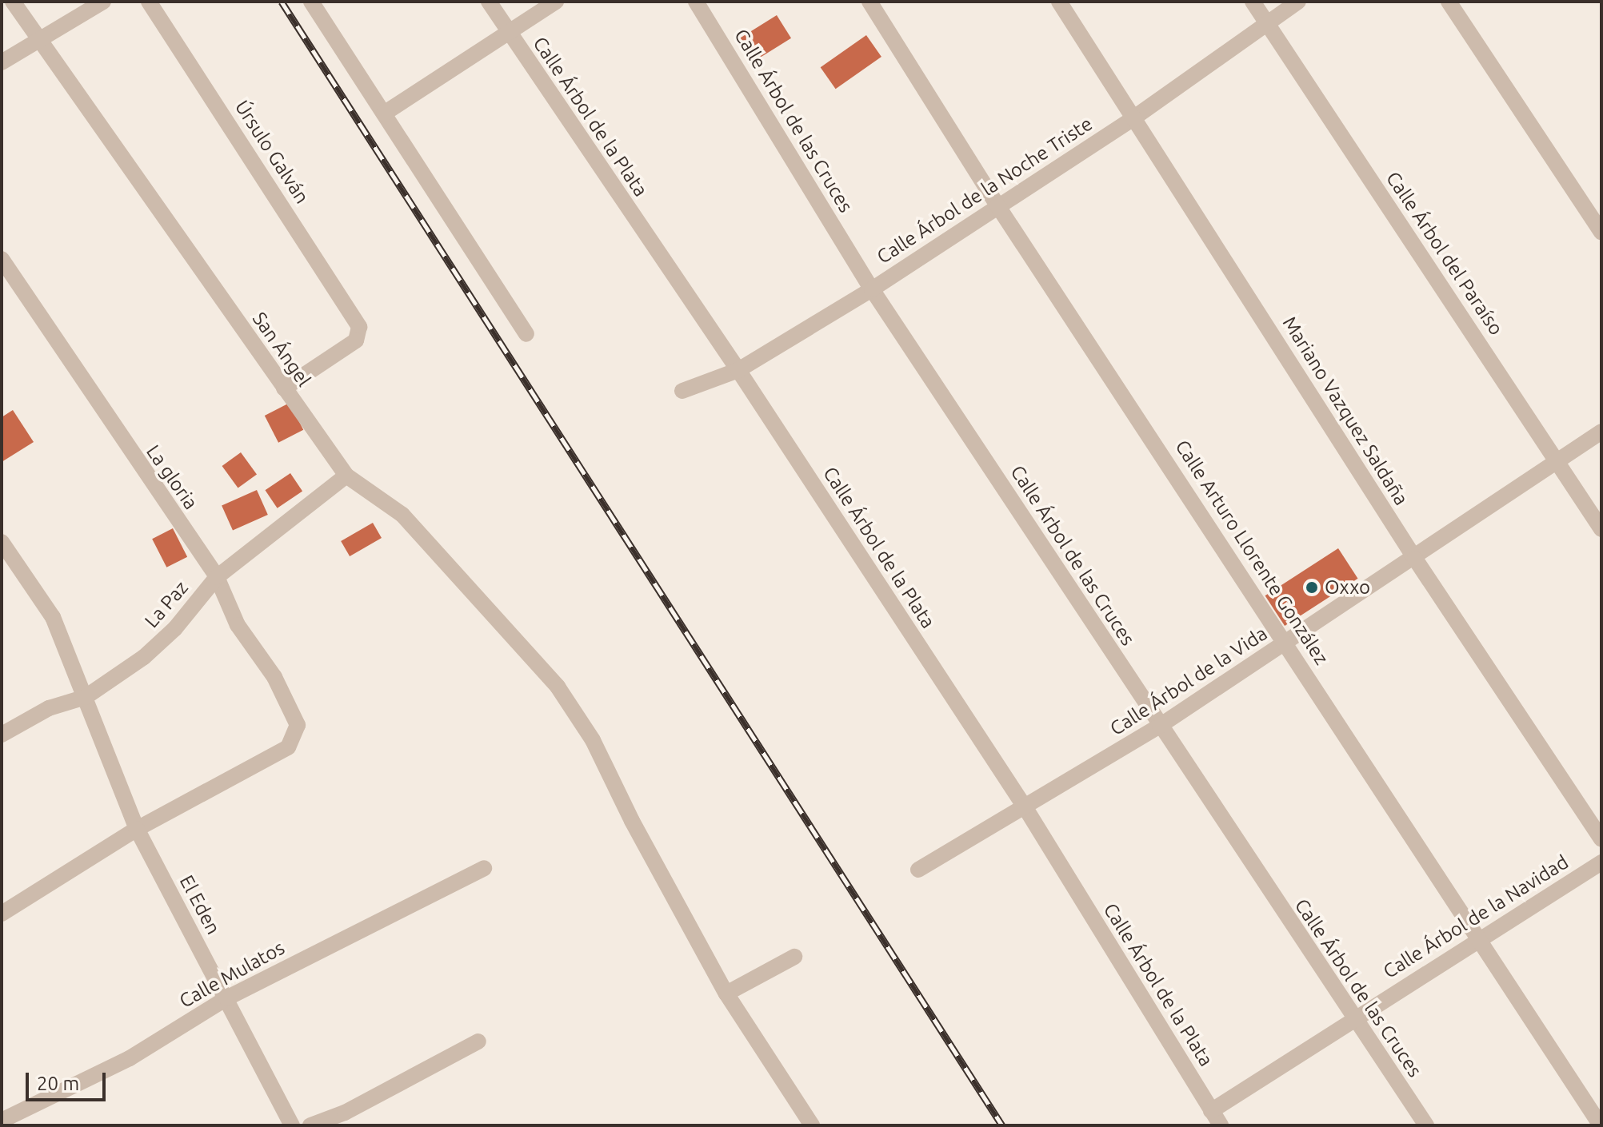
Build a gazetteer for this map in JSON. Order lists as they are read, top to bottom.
{
  "streets": {
    "street": [
      "Calle Árbol de la Plata",
      "Calle Árbol de las Cruces",
      "Úrsulo Galván",
      "Calle Árbol de la Noche Triste",
      "Calle Árbol del Paraíso",
      "San Ángel",
      "Mariano Vazquez Saldaña",
      "La gloria",
      "Calle Arturo Llorente González",
      "La Paz",
      "Calle Árbol de la Vida",
      "El Eden",
      "Calle Árbol de la Navidad",
      "Calle Mulatos"
    ]
  },
  "crossings": [
    ["Calle Árbol de la Plata", "Calle Árbol de la Noche Triste"],
    ["Calle Árbol de la Plata", "Calle Árbol de la Vida"],
    ["Calle Árbol de la Plata", "Calle Árbol de la Navidad"],
    ["Calle Árbol de las Cruces", "Calle Árbol de la Noche Triste"],
    ["Calle Árbol de las Cruces", "Calle Árbol de la Vida"],
    ["Calle Árbol de las Cruces", "Calle Árbol de la Navidad"],
    ["Úrsulo Galván", "San Ángel"],
    ["Calle Árbol de la Noche Triste", "Calle Árbol del Paraíso"],
    ["Calle Árbol de la Noche Triste", "Mariano Vazquez Saldaña"],
    ["Calle Árbol de la Noche Triste", "Calle Arturo Llorente González"],
    ["Calle Árbol del Paraíso", "Calle Árbol de la Vida"],
    ["San Ángel", "La Paz"],
    ["Mariano Vazquez Saldaña", "Calle Árbol de la Vida"],
    ["La gloria", "La Paz"],
    ["La gloria", "El Eden"],
    ["Calle Arturo Llorente González", "Calle Árbol de la Vida"],
    ["Calle Arturo Llorente González", "Calle Árbol de la Navidad"],
    ["La Paz", "El Eden"],
    ["El Eden", "Calle Mulatos"]
  ],
  "places": ["Oxxo"],
  "scale_bar": "20 m"
}
